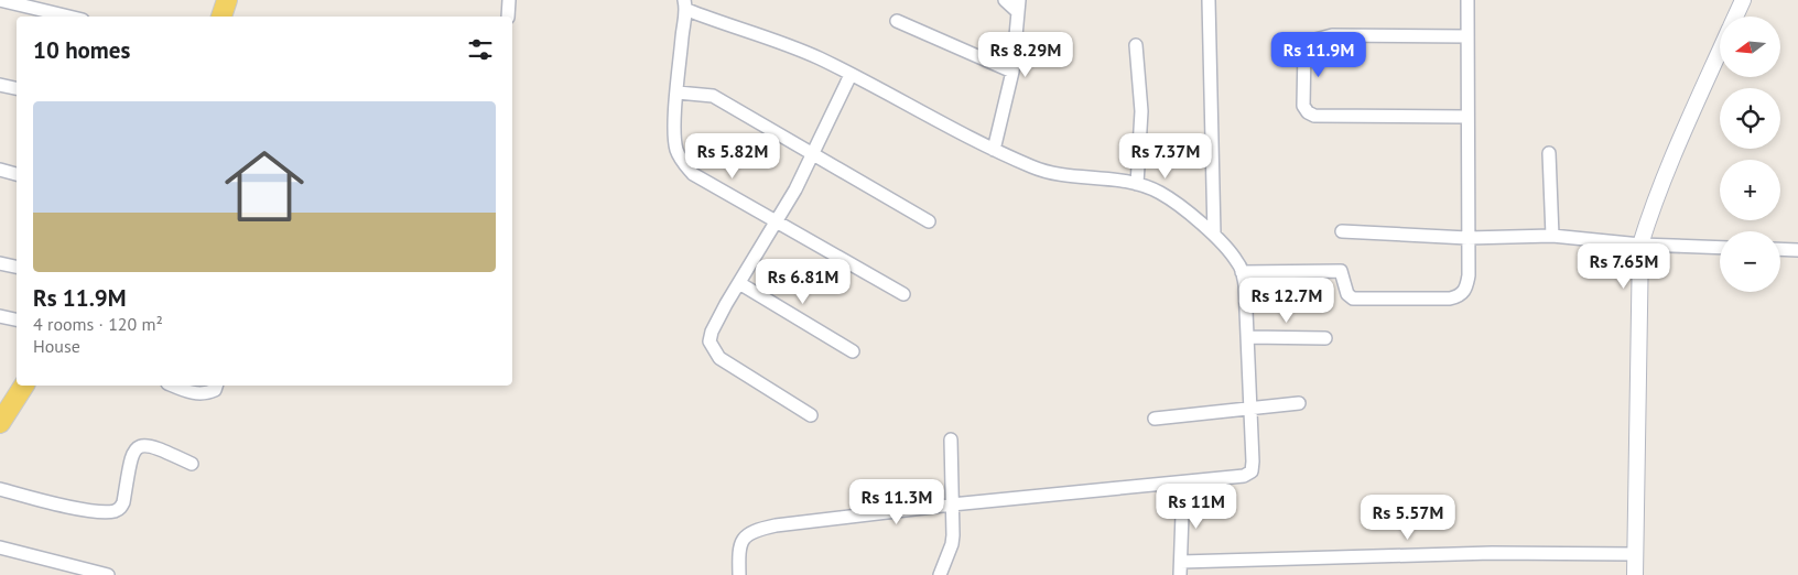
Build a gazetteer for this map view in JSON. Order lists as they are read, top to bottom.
{
  "north": "left",
  "page": {
    "map_buttons": ["+", "−"],
    "heading": "10 homes",
    "price": [
      "Rs 8.29M",
      "Rs 11.9M",
      "Rs 5.82M",
      "Rs 7.37M",
      "Rs 7.65M",
      "Rs 6.81M",
      "Rs 12.7M",
      "Rs 11.3M",
      "Rs 11M",
      "Rs 5.57M"
    ],
    "list": [
      {
        "name": "Rs 11.9M",
        "note": "4 rooms · 120 m² · House"
      }
    ]
  }
}
